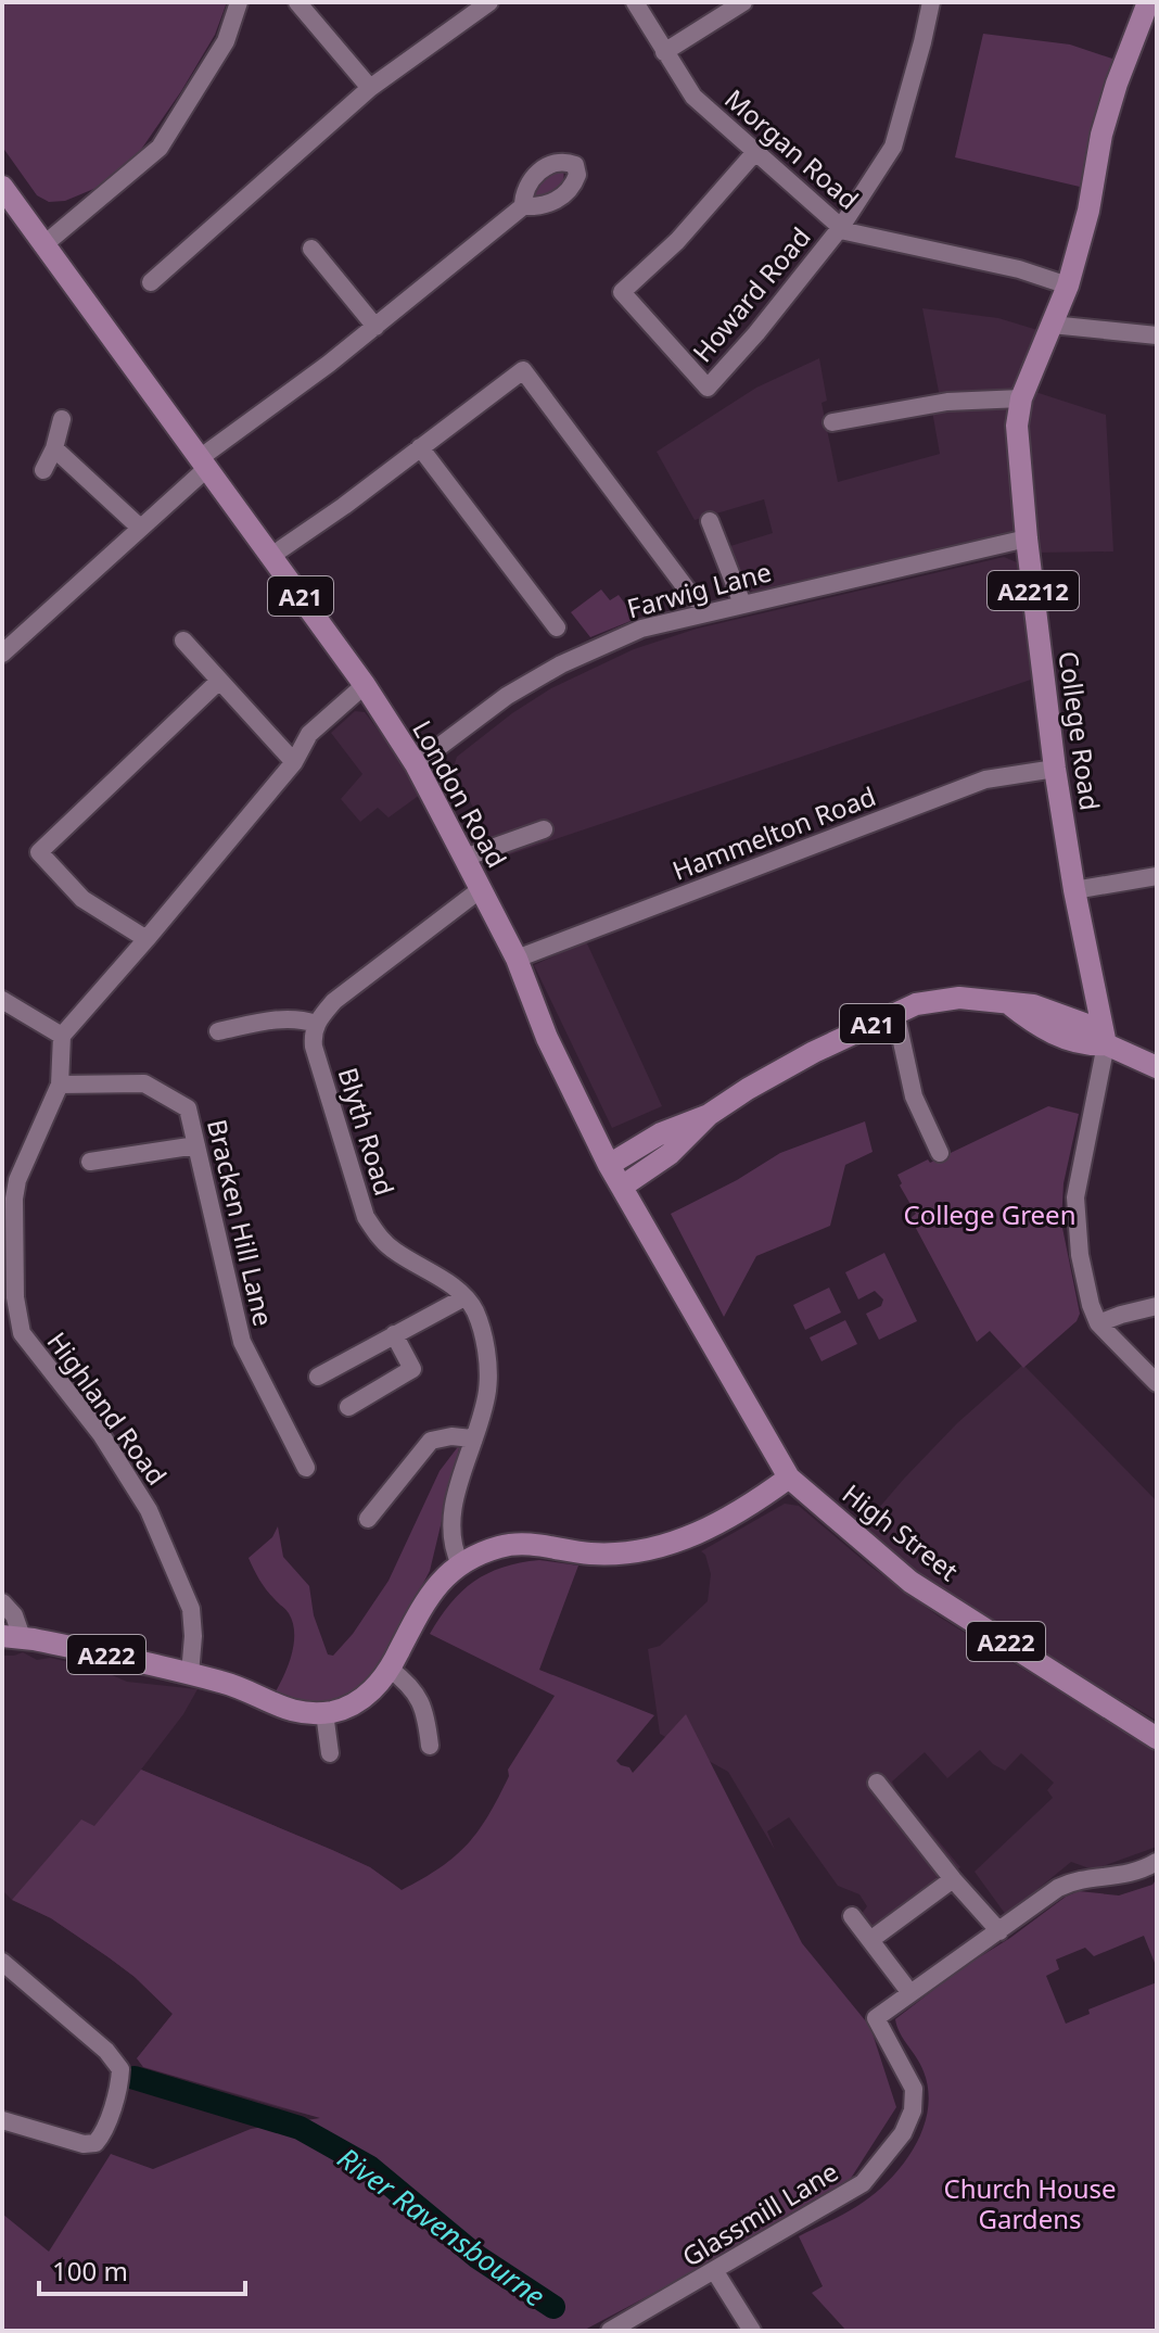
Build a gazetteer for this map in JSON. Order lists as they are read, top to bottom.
{
  "streets": {
    "main road": [
      "A2212",
      "A21",
      "College Road",
      "London Road",
      "High Street",
      "A222"
    ],
    "street": [
      "Morgan Road",
      "Howard Road",
      "Farwig Lane",
      "Hammelton Road",
      "Blyth Road",
      "Bracken Hill Lane",
      "Highland Road",
      "Glassmill Lane"
    ]
  },
  "crossings": [
    ["Morgan Road", "Howard Road"],
    ["Morgan Road", "College Road"],
    ["Farwig Lane", "College Road"],
    ["Farwig Lane", "London Road"],
    ["A21", "College Road"],
    ["A21", "London Road"],
    ["College Road", "Hammelton Road"],
    ["London Road", "Hammelton Road"],
    ["London Road", "High Street"],
    ["Bracken Hill Lane", "Highland Road"],
    ["Highland Road", "A222"]
  ],
  "water": ["River Ravensbourne"],
  "parks": ["College Green", "Church House Gardens"],
  "scale_bar": "100 m"
}
